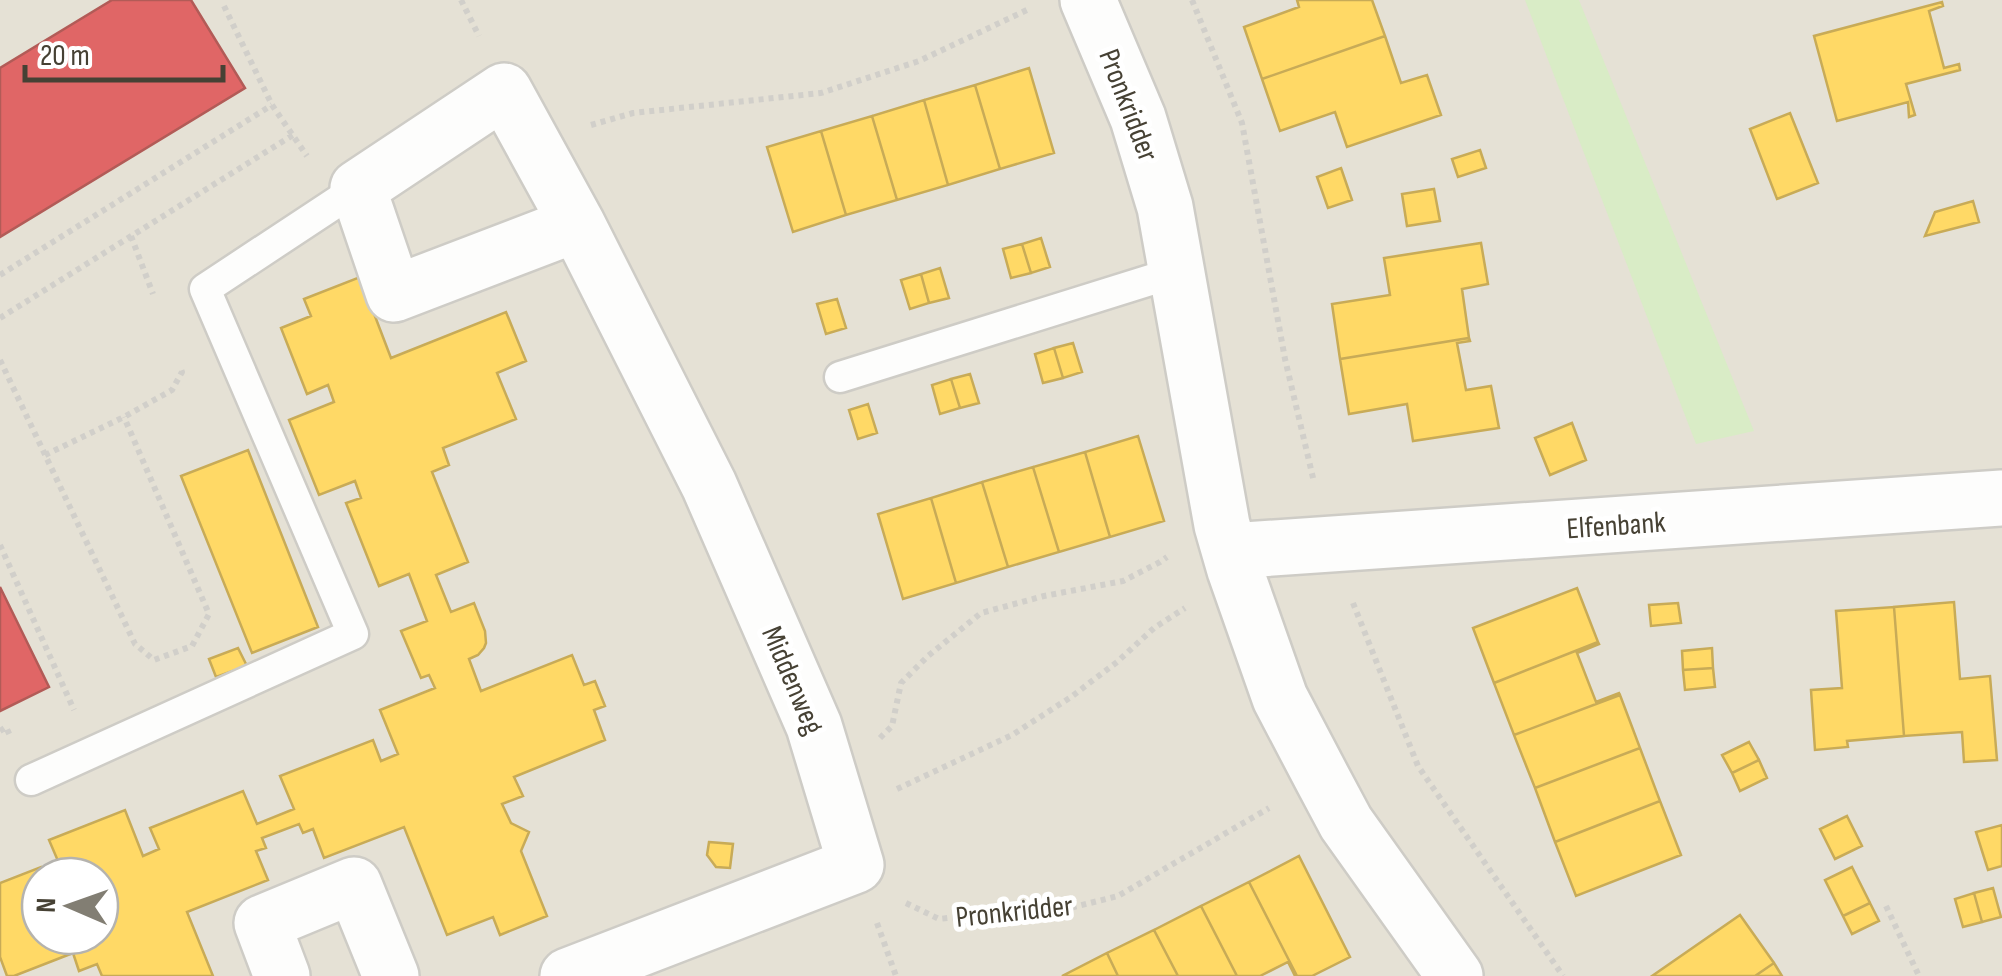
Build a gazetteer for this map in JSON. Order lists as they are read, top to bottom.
{
  "streets": {
    "street": ["Pronkridder", "Elfenbank", "Middenweg"]
  },
  "crossings": [
    ["Pronkridder", "Elfenbank"]
  ],
  "scale_bar": "20 m",
  "north": "left"
}
